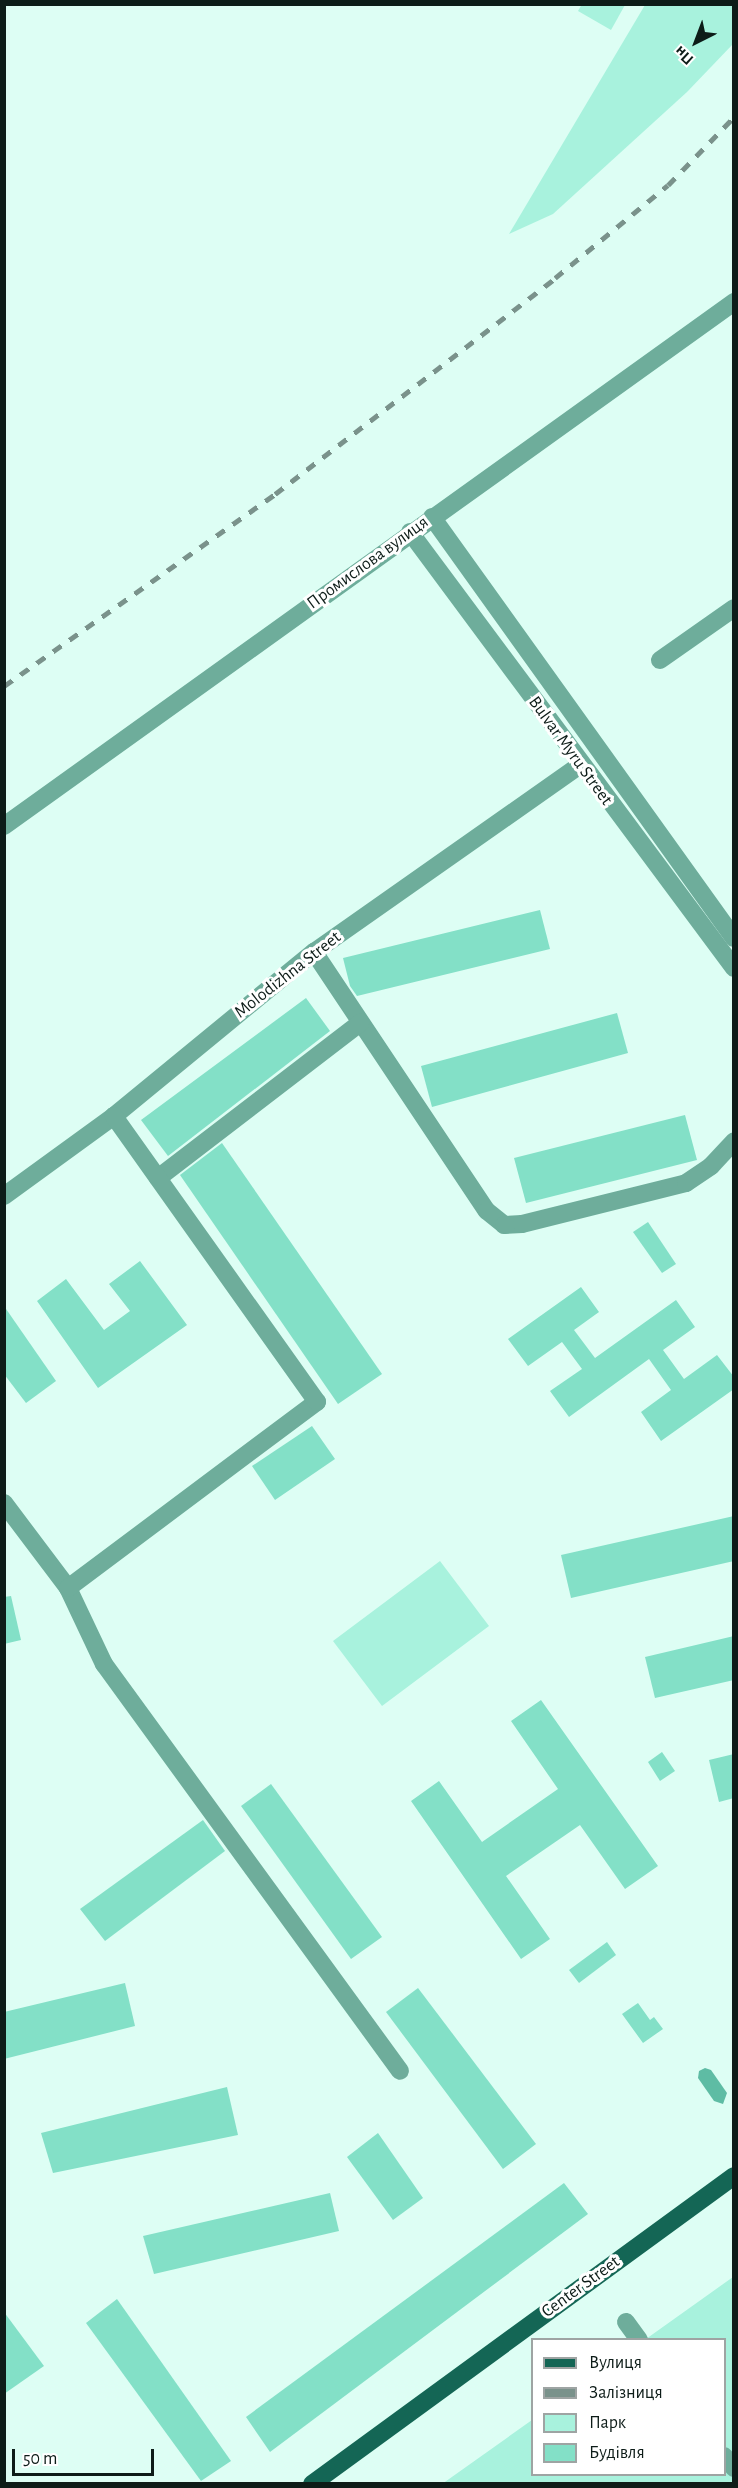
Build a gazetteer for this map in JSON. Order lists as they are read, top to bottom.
{
  "streets": {
    "main road": ["Center Street"],
    "street": ["Промислова вулиця", "Bulvar Myru Street", "Molodizhna Street"]
  },
  "crossings": [
    ["Промислова вулиця", "Bulvar Myru Street"],
    ["Bulvar Myru Street", "Molodizhna Street"]
  ],
  "legend": [
    "Вулиця",
    "Залізниця",
    "Парк",
    "Будівля"
  ],
  "scale_bar": "50 m",
  "north": "bottom left"
}
